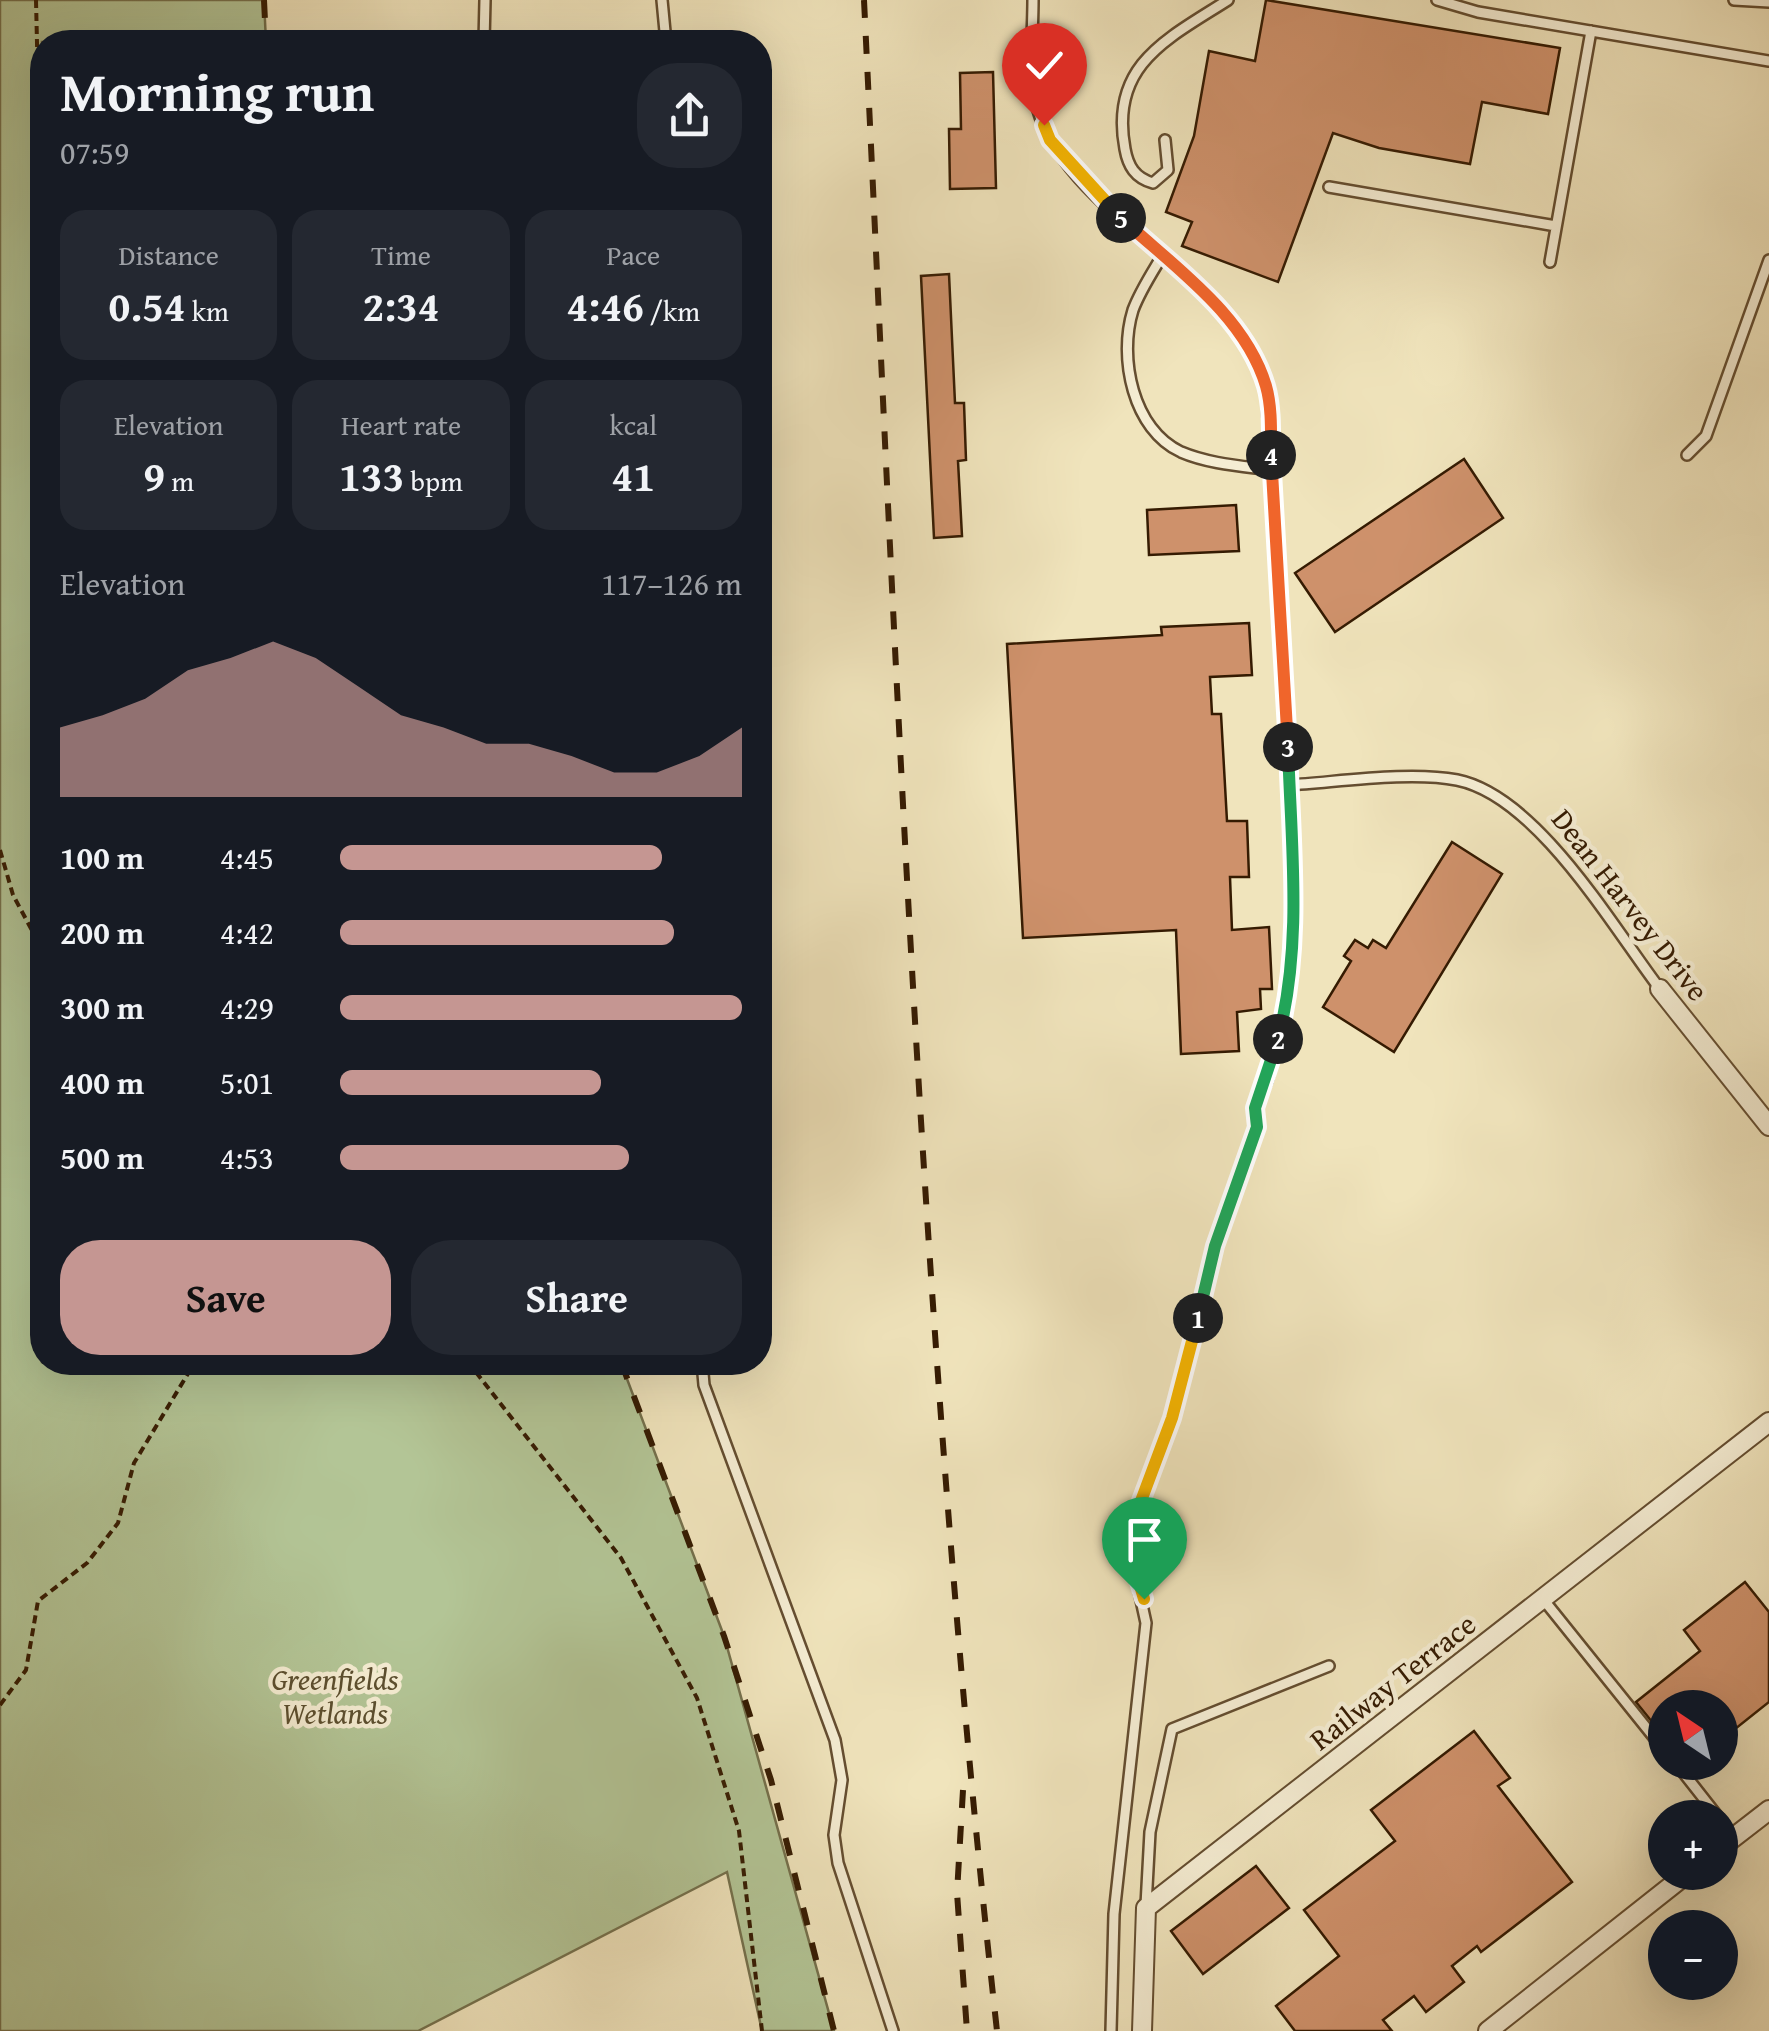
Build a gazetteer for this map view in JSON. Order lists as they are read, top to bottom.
{
  "streets": {
    "street": ["Dean Harvey Drive", "Railway Terrace"]
  },
  "parks": ["Greenfields Wetlands"],
  "north": "top left",
  "page": {
    "heading": ["Morning run", "07:59"],
    "pins": [
      "5",
      "4",
      "3",
      "2",
      "1"
    ],
    "stats": [
      ["Distance", "0.54 km"],
      ["Time", "2:34"],
      ["Pace", "4:46 /km"],
      ["Elevation", "9 m"],
      ["Heart rate", "133 bpm"],
      ["kcal", "41"]
    ],
    "chart": ["Elevation", "117–126 m"],
    "list": [
      {
        "name": "100 m",
        "note": "4:45"
      },
      {
        "name": "200 m",
        "note": "4:42"
      },
      {
        "name": "300 m",
        "note": "4:29"
      },
      {
        "name": "400 m",
        "note": "5:01"
      },
      {
        "name": "500 m",
        "note": "4:53"
      }
    ],
    "buttons": ["Save", "Share"],
    "map_buttons": ["+", "−"]
  }
}
